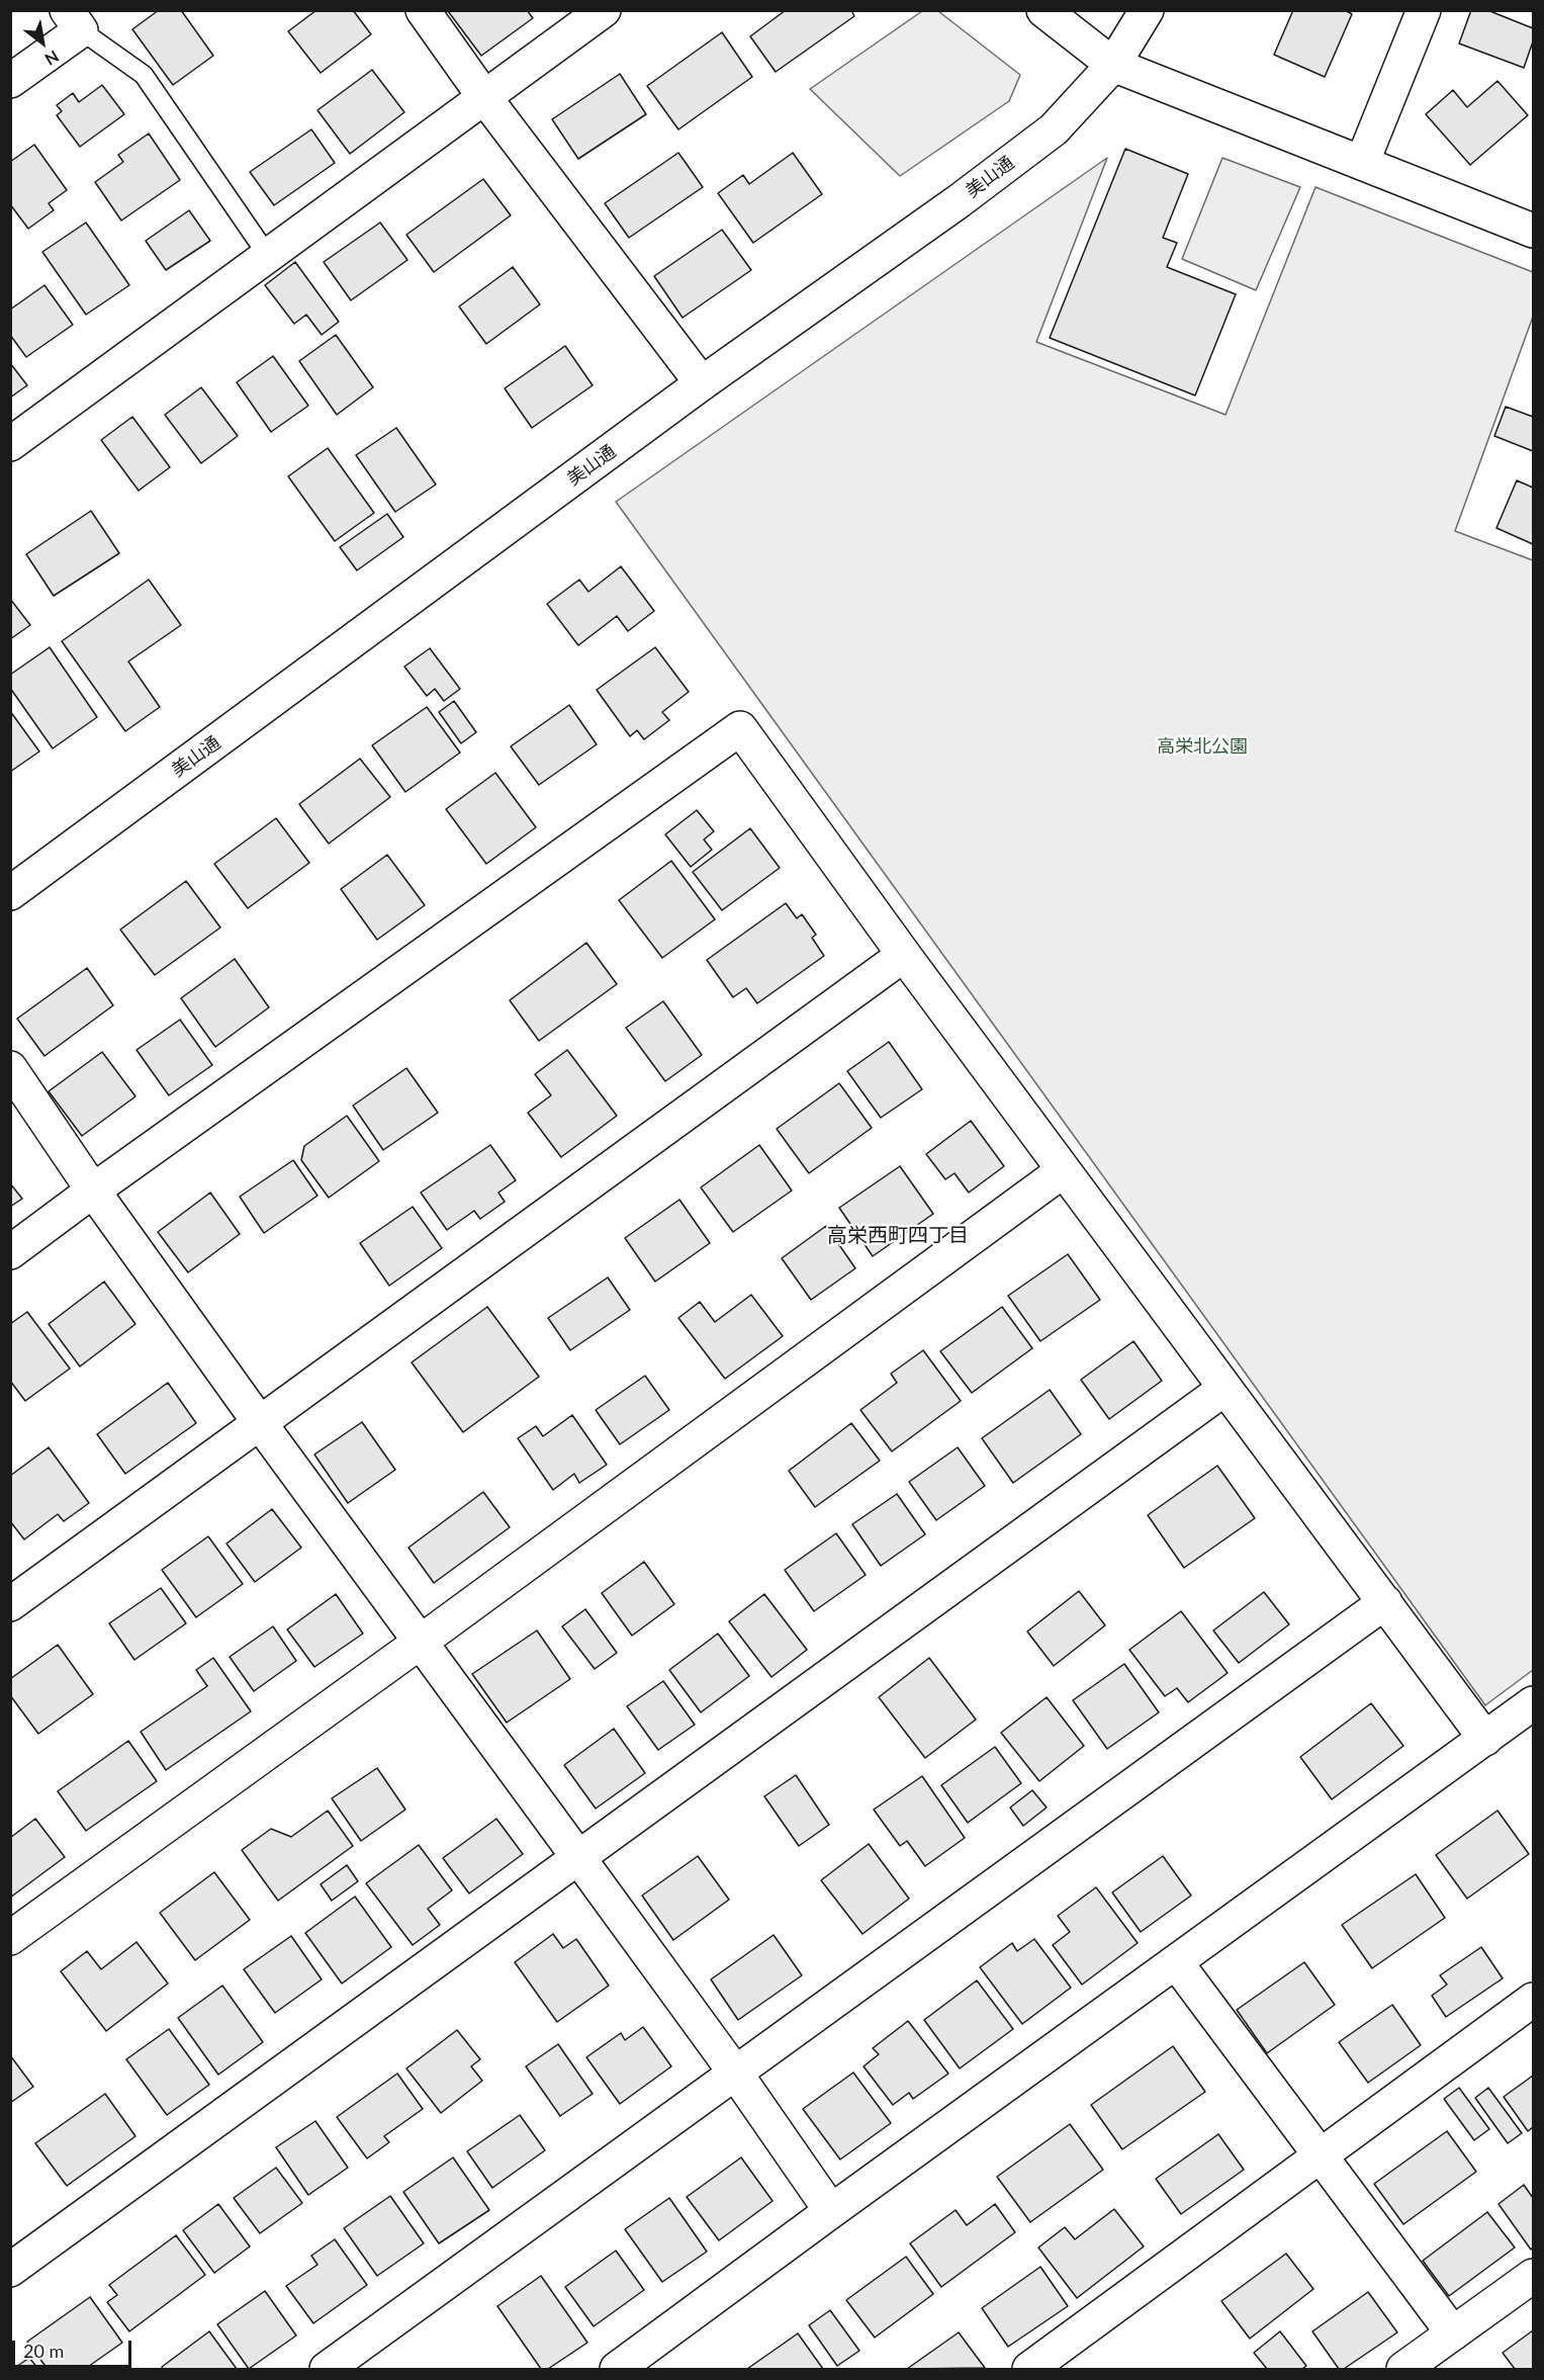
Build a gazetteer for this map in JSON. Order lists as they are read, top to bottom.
{
  "streets": {
    "street": ["美山通"]
  },
  "districts": ["高栄西町四丁目"],
  "parks": ["高栄北公園"],
  "scale_bar": "20 m",
  "north": "bottom right"
}
